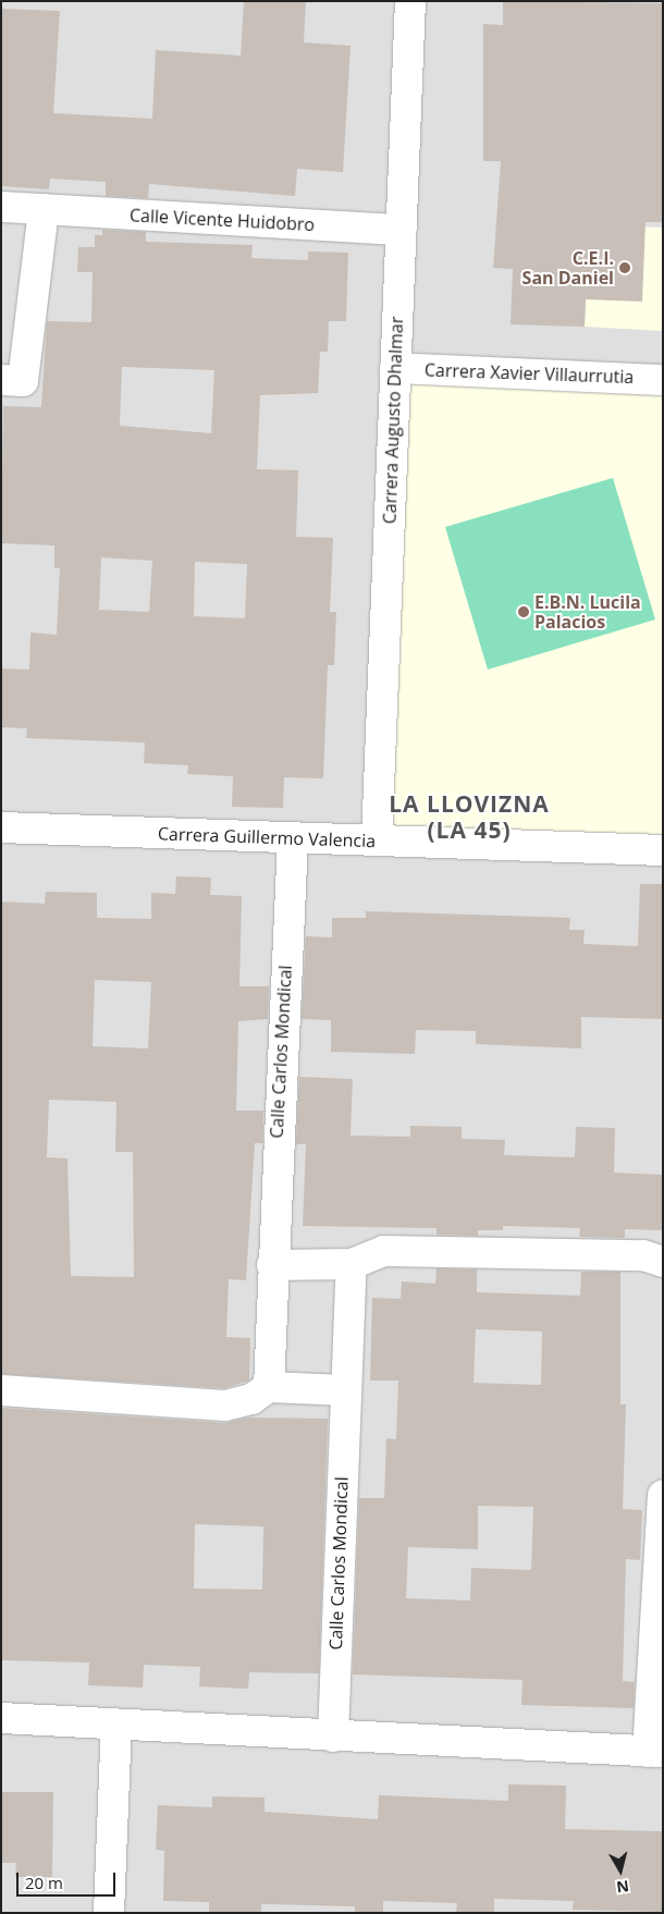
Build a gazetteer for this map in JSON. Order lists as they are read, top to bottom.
{
  "streets": {
    "street": [
      "Calle Vicente Huidobro",
      "Carrera Xavier Villaurrutia",
      "Carrera Augusto Dhalmar",
      "Carrera Guillermo Valencia",
      "Calle Carlos Mondical"
    ]
  },
  "crossings": [
    ["Calle Vicente Huidobro", "Carrera Augusto Dhalmar"],
    ["Carrera Xavier Villaurrutia", "Carrera Augusto Dhalmar"],
    ["Carrera Augusto Dhalmar", "Carrera Guillermo Valencia"],
    ["Carrera Guillermo Valencia", "Calle Carlos Mondical"]
  ],
  "districts": ["LA LLOVIZNA (LA 45)"],
  "places": ["C.E.I. San Daniel", "E.B.N. Lucila Palacios"],
  "scale_bar": "20 m",
  "north": "bottom"
}
